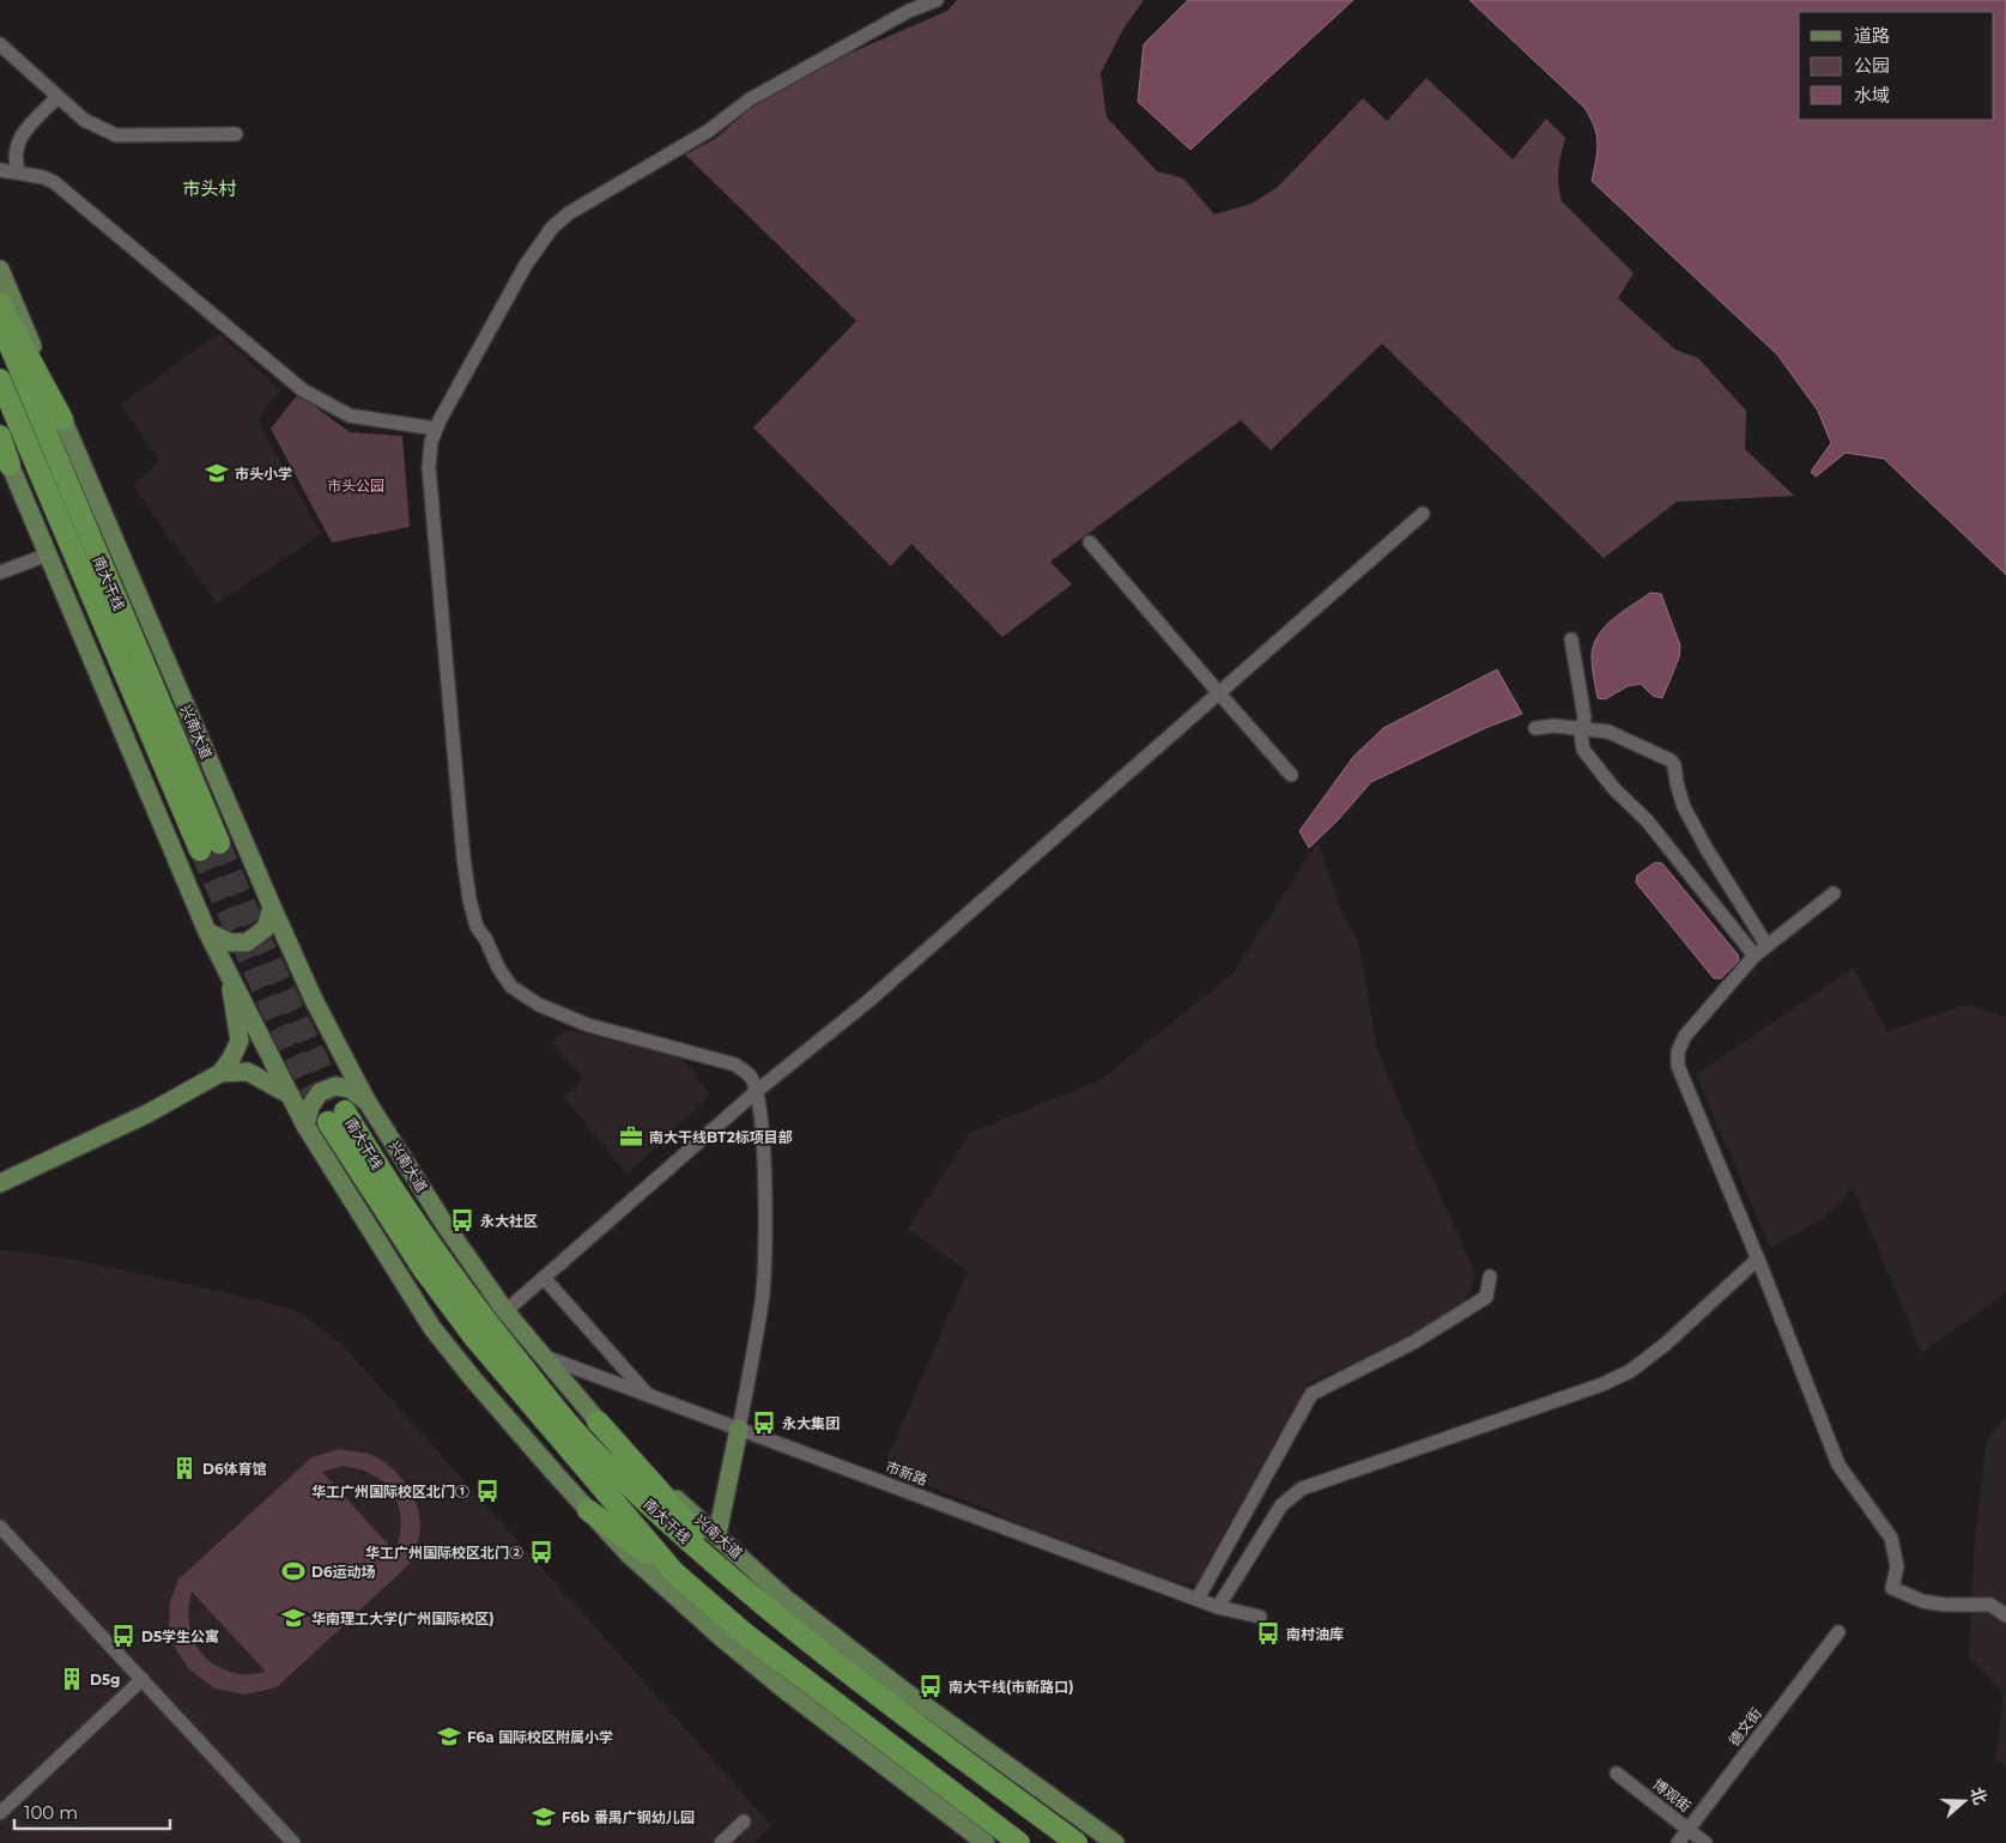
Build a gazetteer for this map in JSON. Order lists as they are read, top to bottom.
{
  "streets": {
    "highway": ["南大干线"],
    "main road": ["兴南大道"],
    "street": ["市新路", "德文街", "博观街"]
  },
  "crossings": [
    ["兴南大道", "市新路"],
    ["德文街", "博观街"]
  ],
  "districts": ["市头村"],
  "parks": ["市头公园"],
  "places": {
    "school or university": [
      "市头小学",
      "华南理工大学(广州国际校区)",
      "F6a 国际校区附属小学",
      "F6b 番禺广钢幼儿园"
    ],
    "office": ["南大干线BT2标项目部"],
    "bus stop": [
      "永大社区",
      "永大集团",
      "华工广州国际校区北门①",
      "华工广州国际校区北门②",
      "南村油库",
      "D5学生公寓",
      "南大干线(市新路口)"
    ],
    "building": ["D6体育馆", "D5g"],
    "sports": ["D6运动场"]
  },
  "legend": ["道路", "公园", "水域"],
  "scale_bar": "100 m",
  "north": "right"
}
